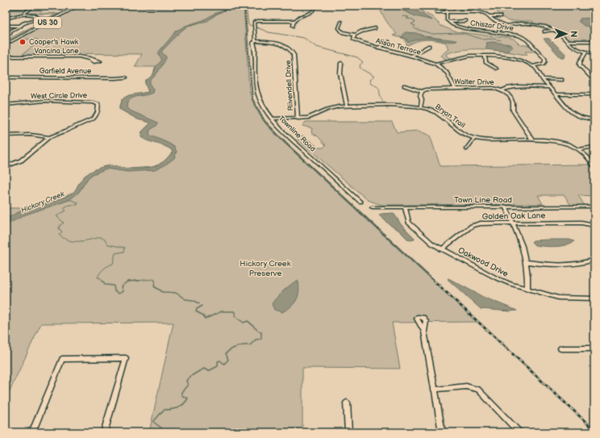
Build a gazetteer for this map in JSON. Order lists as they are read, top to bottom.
{
  "streets": {
    "main road": ["US 30"],
    "street": [
      "Chiszar Drive",
      "Alison Terrace",
      "Vancina Lane",
      "Garfield Avenue",
      "Walter Drive",
      "Riivendell Drive",
      "West Circle Drive",
      "Bryan Trail",
      "Townline Road",
      "Town Line Road",
      "Golden Oak Lane",
      "Oakwood Drive"
    ]
  },
  "crossings": [
    ["Alison Terrace", "Walter Drive"],
    ["Walter Drive", "Bryan Trail"],
    ["Riivendell Drive", "Bryan Trail"],
    ["Riivendell Drive", "Townline Road"],
    ["Bryan Trail", "Townline Road"],
    ["Town Line Road", "Oakwood Drive"],
    ["Golden Oak Lane", "Oakwood Drive"]
  ],
  "water": ["Hickory Creek"],
  "parks": ["Hickory Creek Preserve"],
  "places": ["Cooper's Hawk"],
  "north": "right"
}
